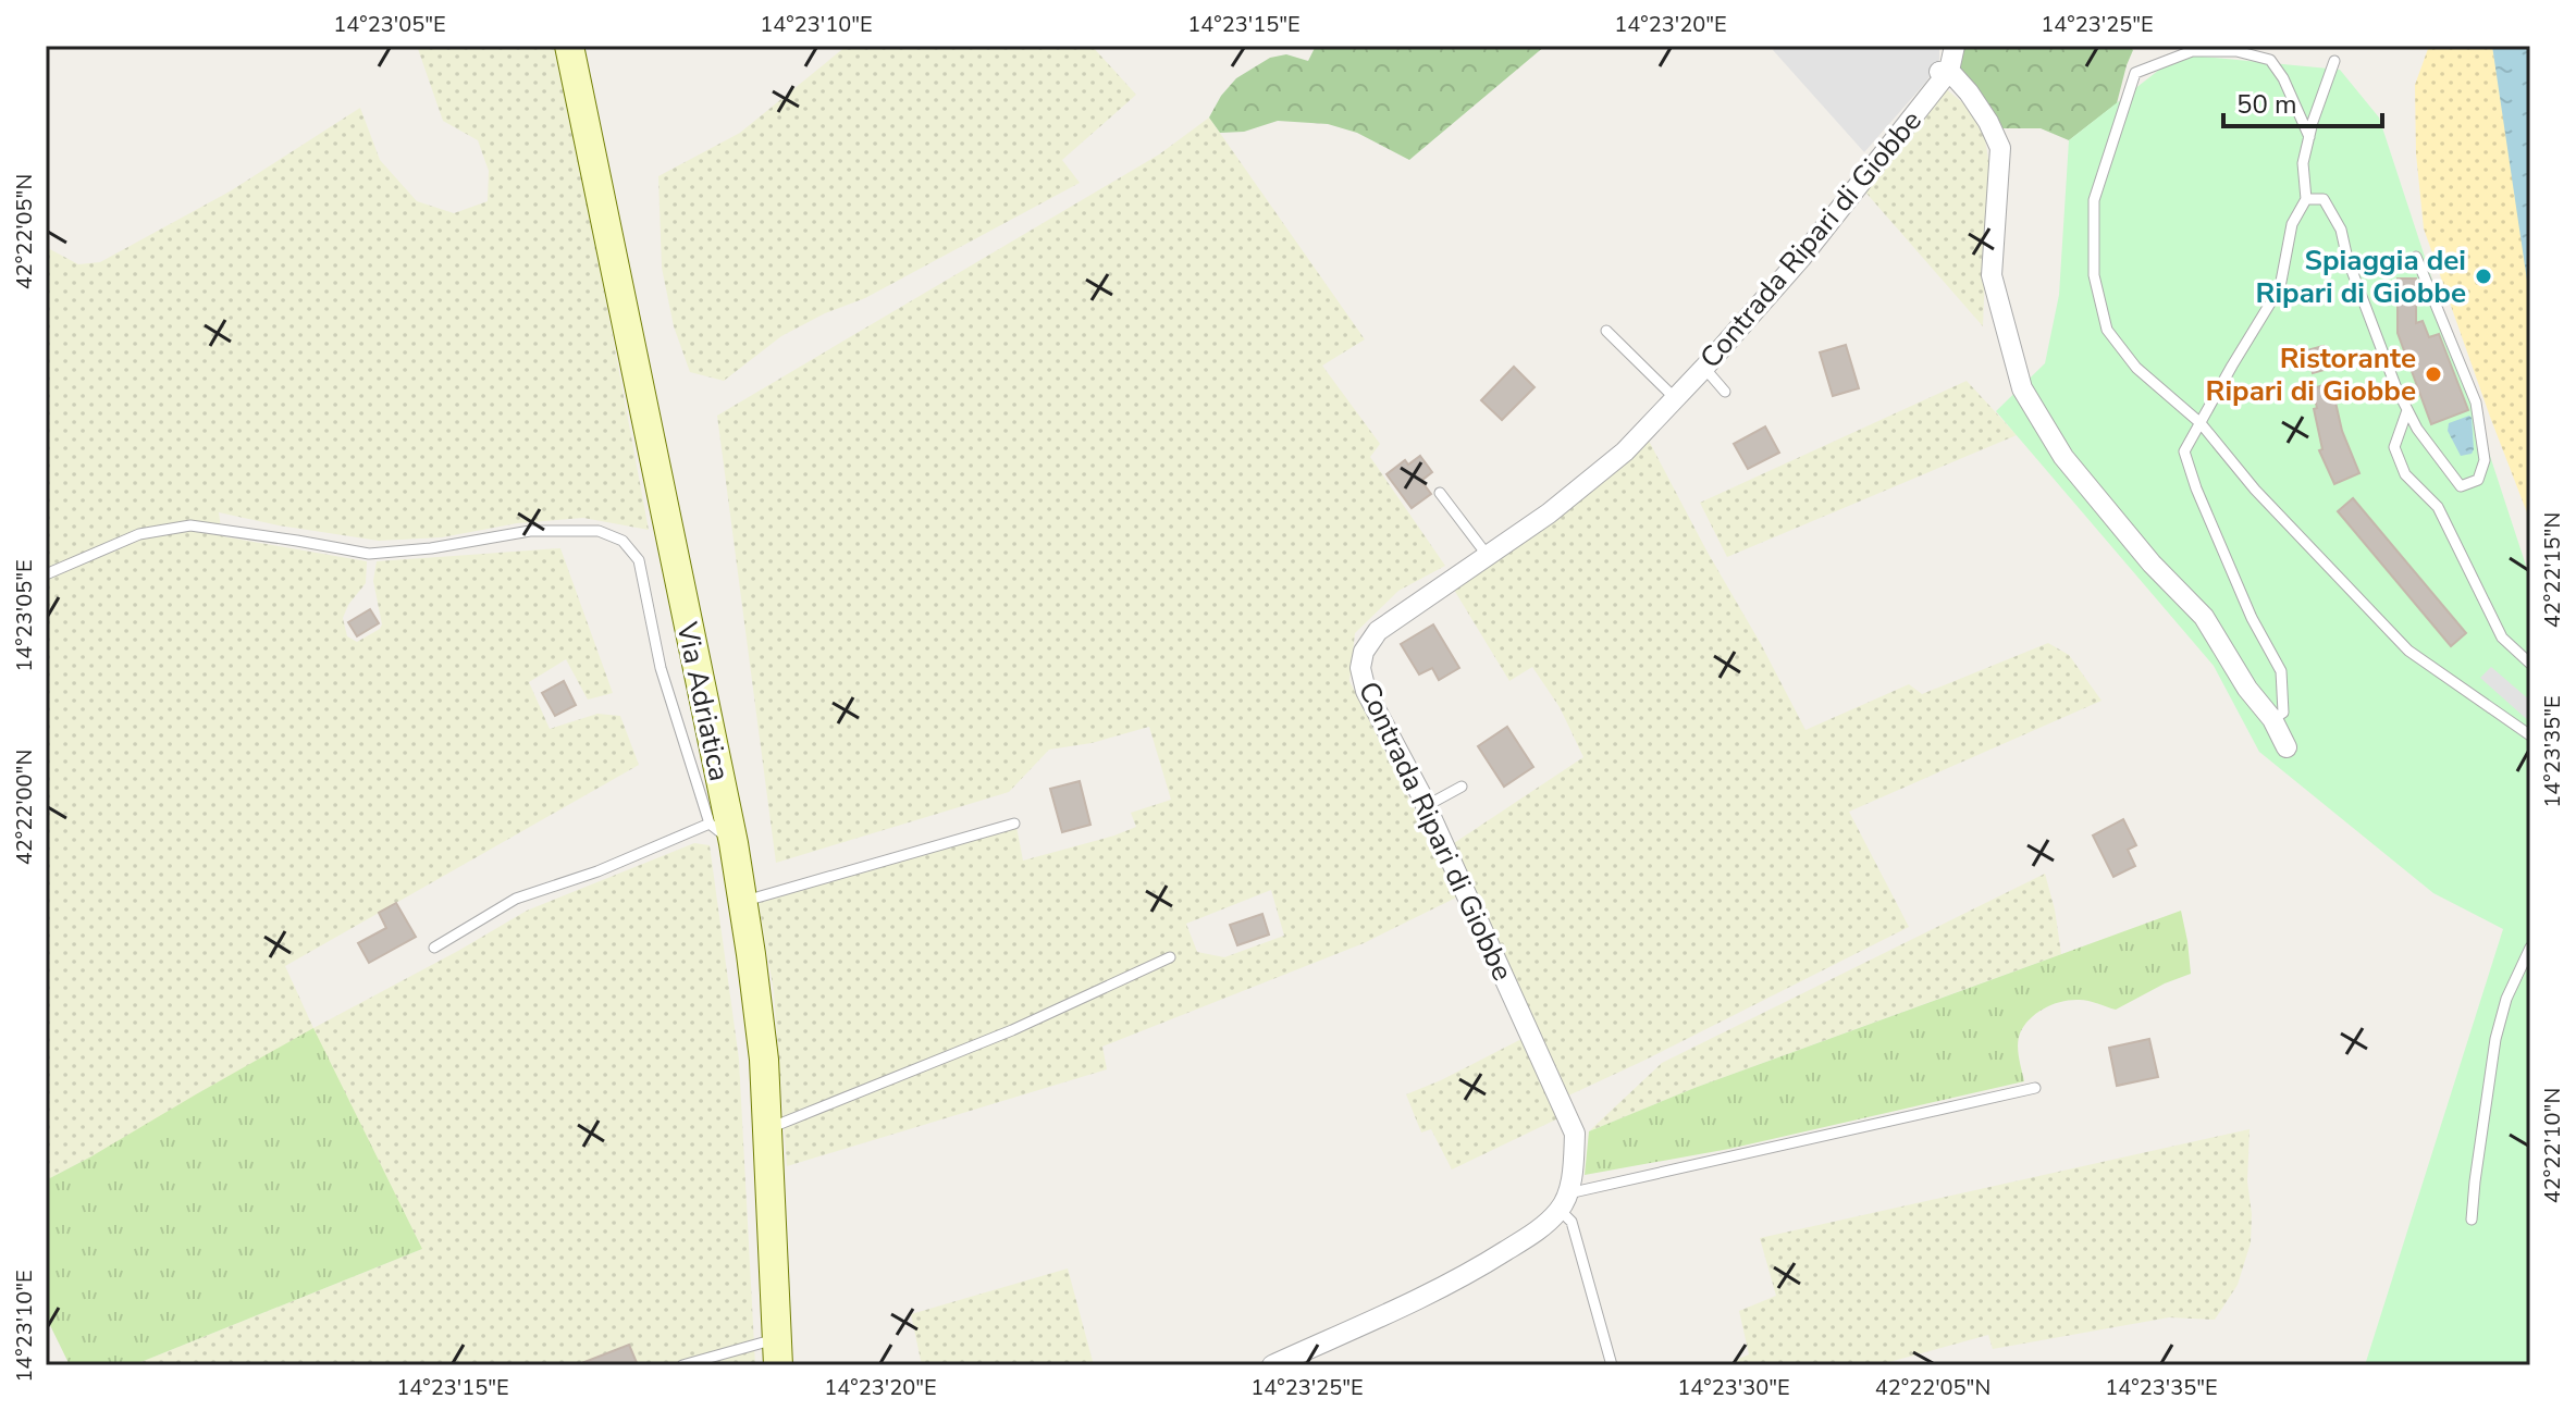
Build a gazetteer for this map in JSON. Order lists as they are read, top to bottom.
{
  "streets": {
    "main road": ["Via Adriatica"],
    "street": ["Contrada Ripari di Giobbe"]
  },
  "places": ["Spiaggia dei Ripari di Giobbe", "Ristorante Ripari di Giobbe"],
  "scale_bar": "50 m",
  "coordinates": [
    "14°23'05\"E",
    "14°23'10\"E",
    "14°23'15\"E",
    "14°23'20\"E",
    "14°23'25\"E",
    "42°22'05\"N",
    "42°22'15\"N",
    "14°23'35\"E",
    "42°22'00\"N",
    "42°22'10\"N",
    "14°23'30\"E"
  ]
}
